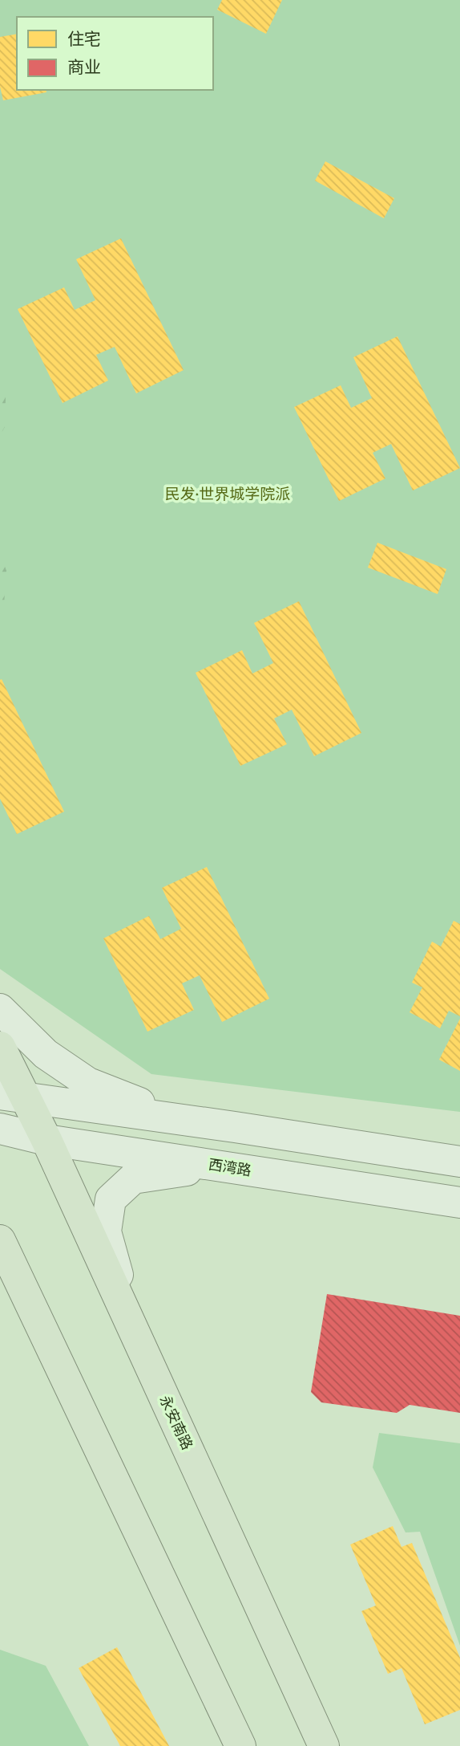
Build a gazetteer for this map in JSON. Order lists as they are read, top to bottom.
{
  "streets": {
    "main road": ["西湾路", "永安南路"]
  },
  "crossings": [
    ["西湾路", "永安南路"]
  ],
  "districts": ["民发·世界城学院派"],
  "legend": ["住宅", "商业"]
}
